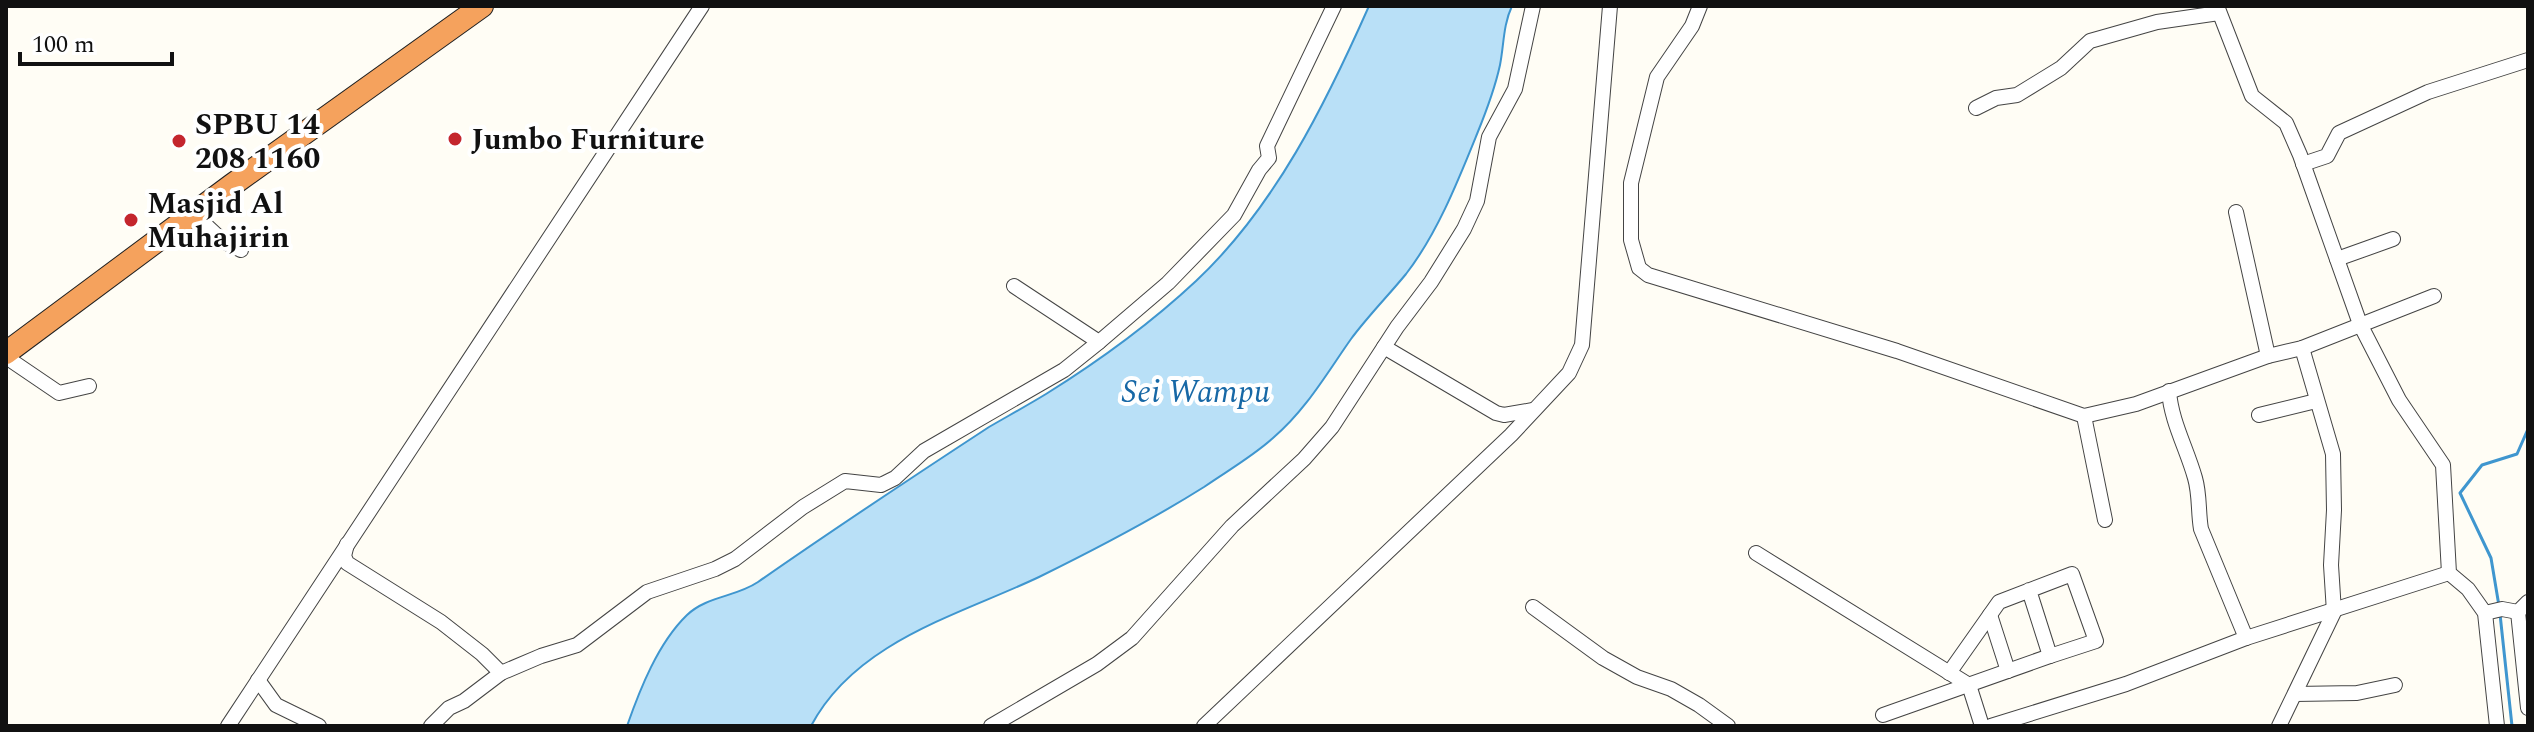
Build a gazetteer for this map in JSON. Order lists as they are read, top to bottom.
{
  "water": ["Sei Wampu"],
  "places": ["Jumbo Furniture", "SPBU 14 208 1160", "Masjid Al Muhajirin"],
  "scale_bar": "100 m"
}
